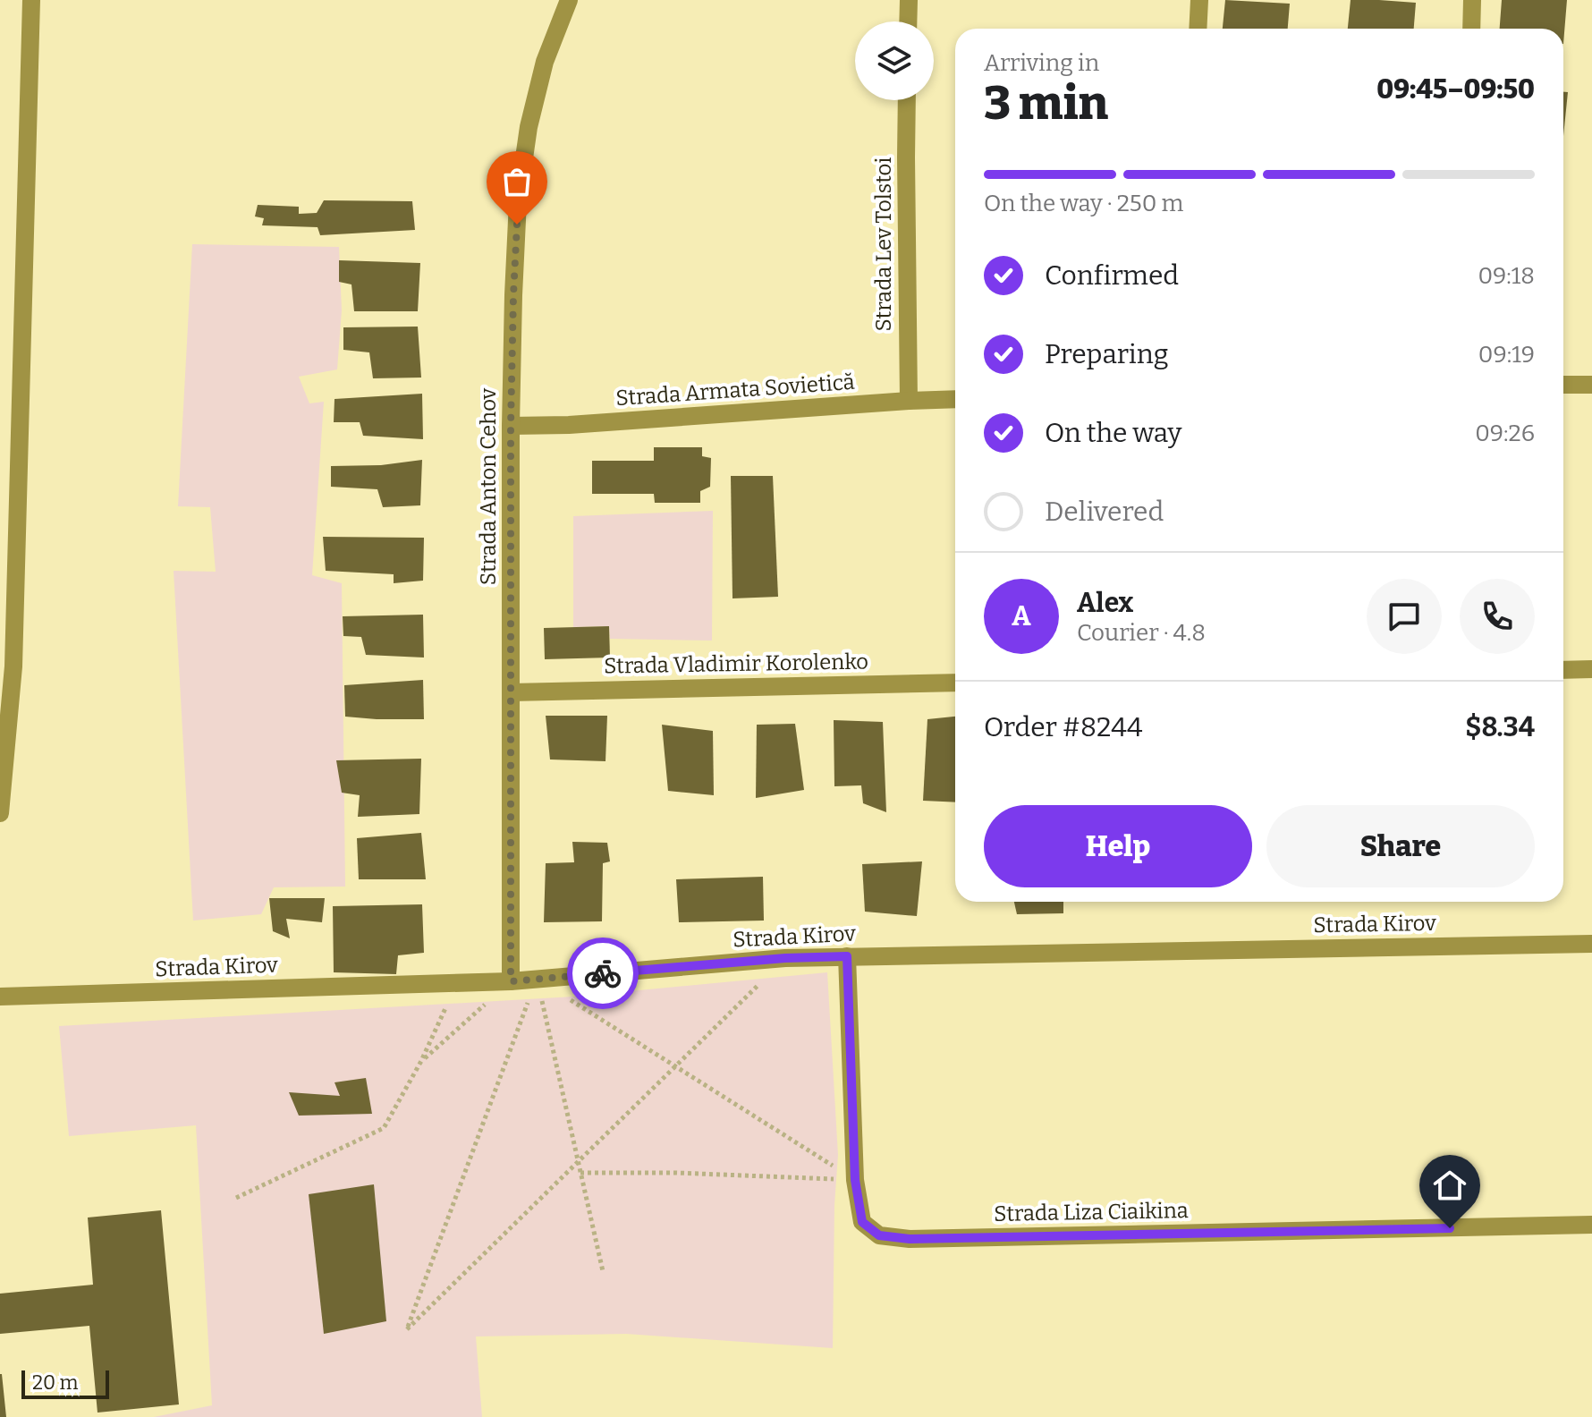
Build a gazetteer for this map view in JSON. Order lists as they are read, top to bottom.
{
  "streets": {
    "street": [
      "Strada Lev Tolstoi",
      "Strada Armata Sovietică",
      "Strada Anton Cehov",
      "Strada Vladimir Korolenko",
      "Strada Kirov",
      "Strada Liza Ciaikina"
    ]
  },
  "crossings": [
    ["Strada Lev Tolstoi", "Strada Armata Sovietică"],
    ["Strada Armata Sovietică", "Strada Anton Cehov"],
    ["Strada Anton Cehov", "Strada Vladimir Korolenko"],
    ["Strada Anton Cehov", "Strada Kirov"],
    ["Strada Kirov", "Strada Liza Ciaikina"]
  ],
  "scale_bar": "20 m",
  "page": {
    "heading": ["3 min", "Arriving in", "09:45–09:50"],
    "panel": [
      "Alex",
      "Courier · 4.8",
      "Order #8244",
      "$8.34"
    ],
    "bar": "On the way · 250 m",
    "list": [
      ["Confirmed", "09:18"],
      ["Preparing", "09:19"],
      ["On the way", "09:26"],
      "Delivered"
    ],
    "round": "A",
    "buttons": ["Help", "Share"],
    "scale": "20 m"
  }
}
